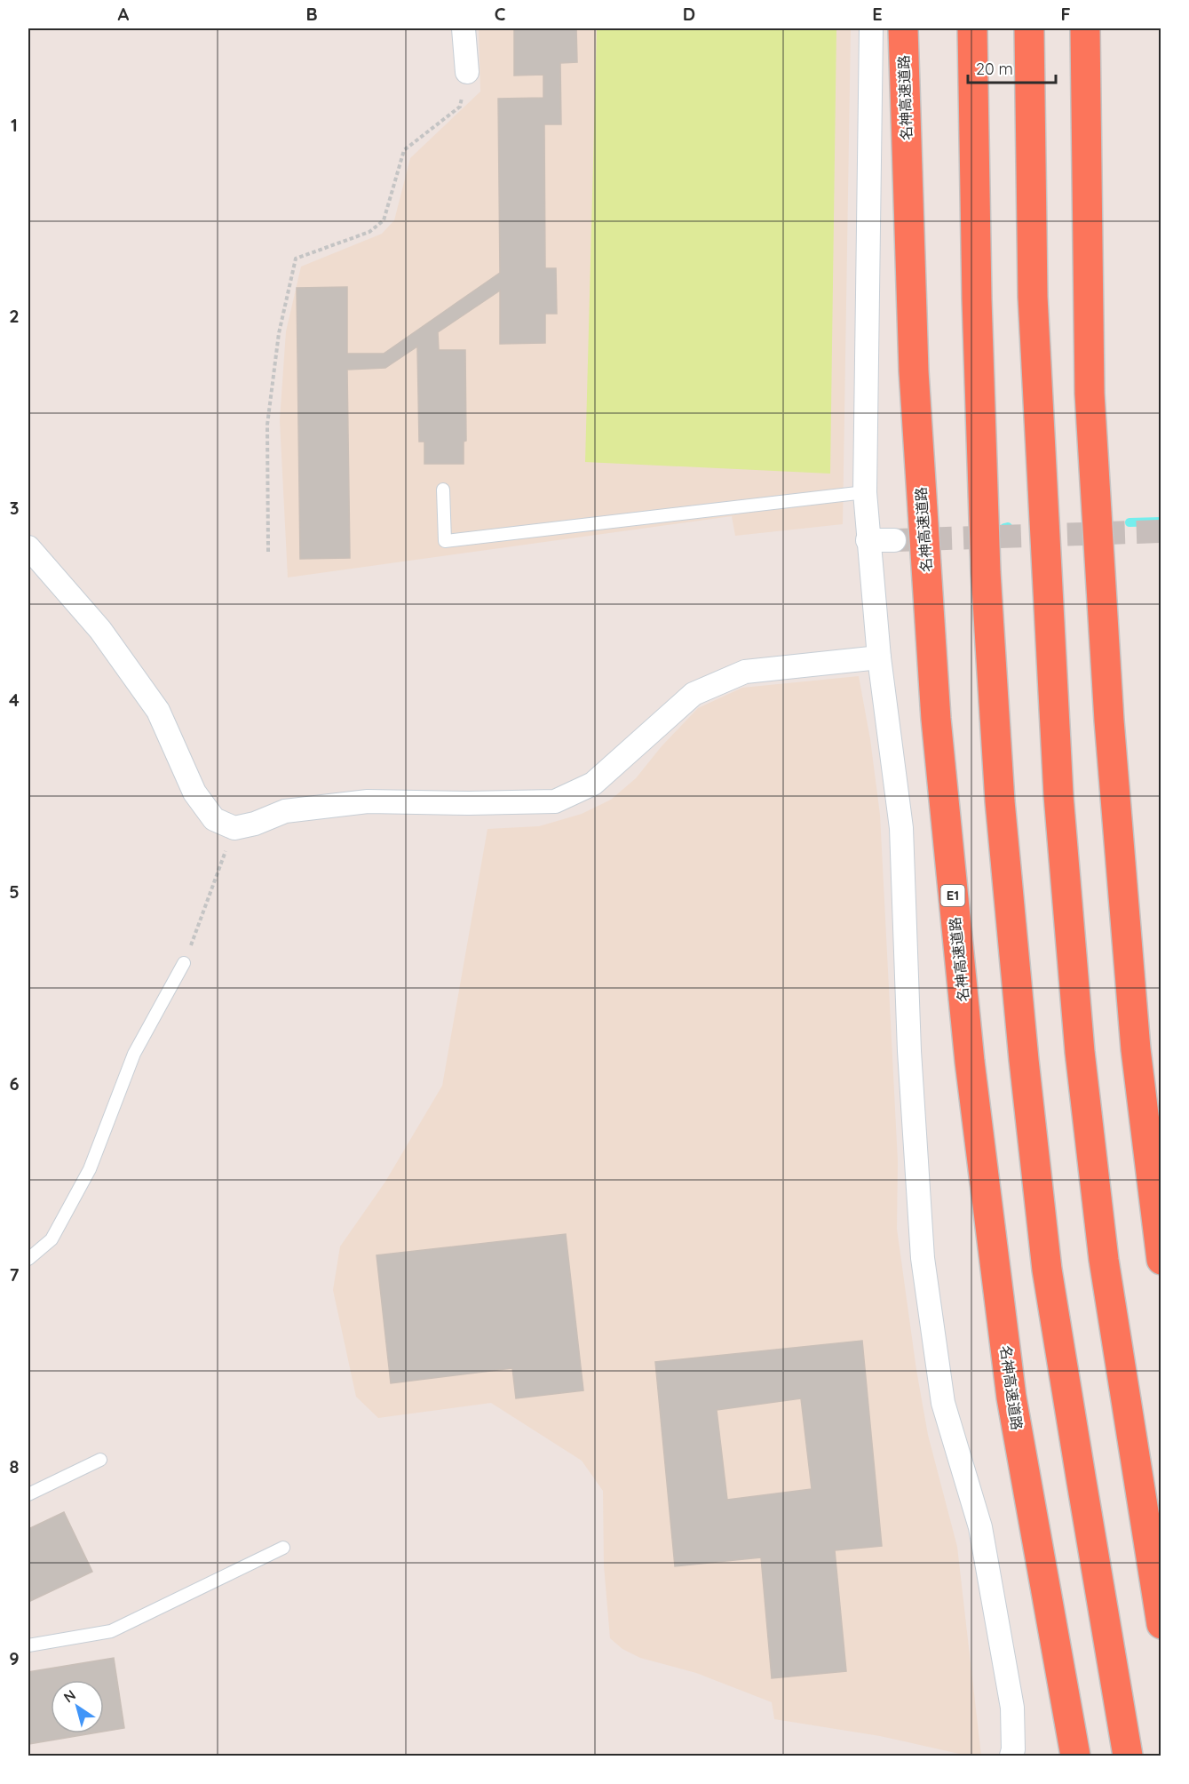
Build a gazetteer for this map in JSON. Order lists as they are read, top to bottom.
{
  "streets": {
    "highway": ["名神高速道路", "E1"]
  },
  "scale_bar": "20 m",
  "north": "top left",
  "grid": {
    "columns": [
      "A",
      "B",
      "C",
      "D",
      "E",
      "F"
    ],
    "rows": [
      "1",
      "2",
      "3",
      "4",
      "5",
      "6",
      "7",
      "8",
      "9"
    ]
  }
}
